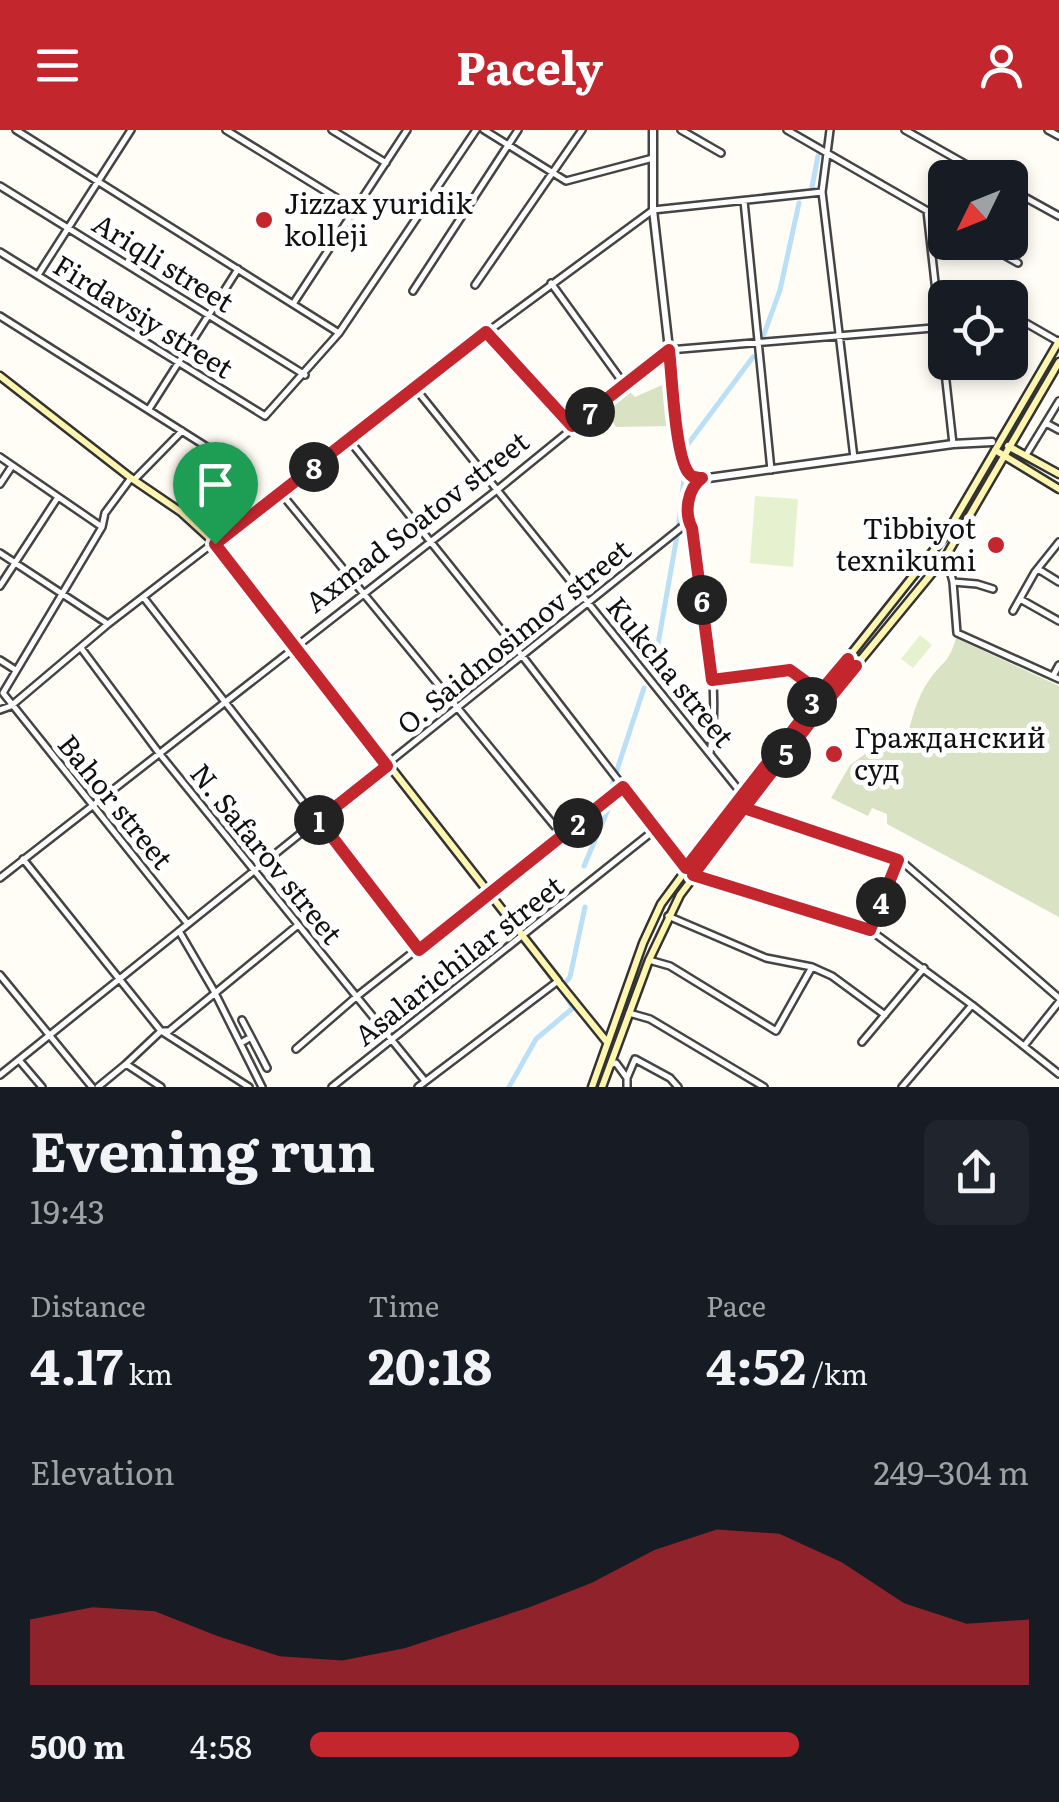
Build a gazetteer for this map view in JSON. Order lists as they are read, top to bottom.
{
  "streets": {
    "street": [
      "Ariqli street",
      "Firdavsiy street",
      "Axmad Soatov street",
      "O. Saidnosimov street",
      "Kukcha street",
      "Bahor street",
      "N. Safarov street",
      "Asalarichilar street"
    ]
  },
  "crossings": [
    ["Ariqli street", "Firdavsiy street"],
    ["Axmad Soatov street", "Kukcha street"],
    ["Axmad Soatov street", "Bahor street"],
    ["Axmad Soatov street", "N. Safarov street"],
    ["O. Saidnosimov street", "Kukcha street"],
    ["O. Saidnosimov street", "Bahor street"],
    ["O. Saidnosimov street", "N. Safarov street"],
    ["N. Safarov street", "Asalarichilar street"]
  ],
  "places": ["Jizzax yuridik kolleji", "Tibbiyot texnikumi", "Гражданский суд"],
  "north": "bottom left",
  "page": {
    "header": "Pacely",
    "pins": [
      "7",
      "8",
      "6",
      "3",
      "5",
      "1",
      "2",
      "4"
    ],
    "heading": ["Evening run", "19:43"],
    "stats": [
      ["Distance", "4.17 km"],
      ["Time", "20:18"],
      ["Pace", "4:52 /km"]
    ],
    "chart": ["Elevation", "249–304 m"],
    "list": [
      {
        "name": "500 m",
        "note": "4:58"
      }
    ]
  }
}
